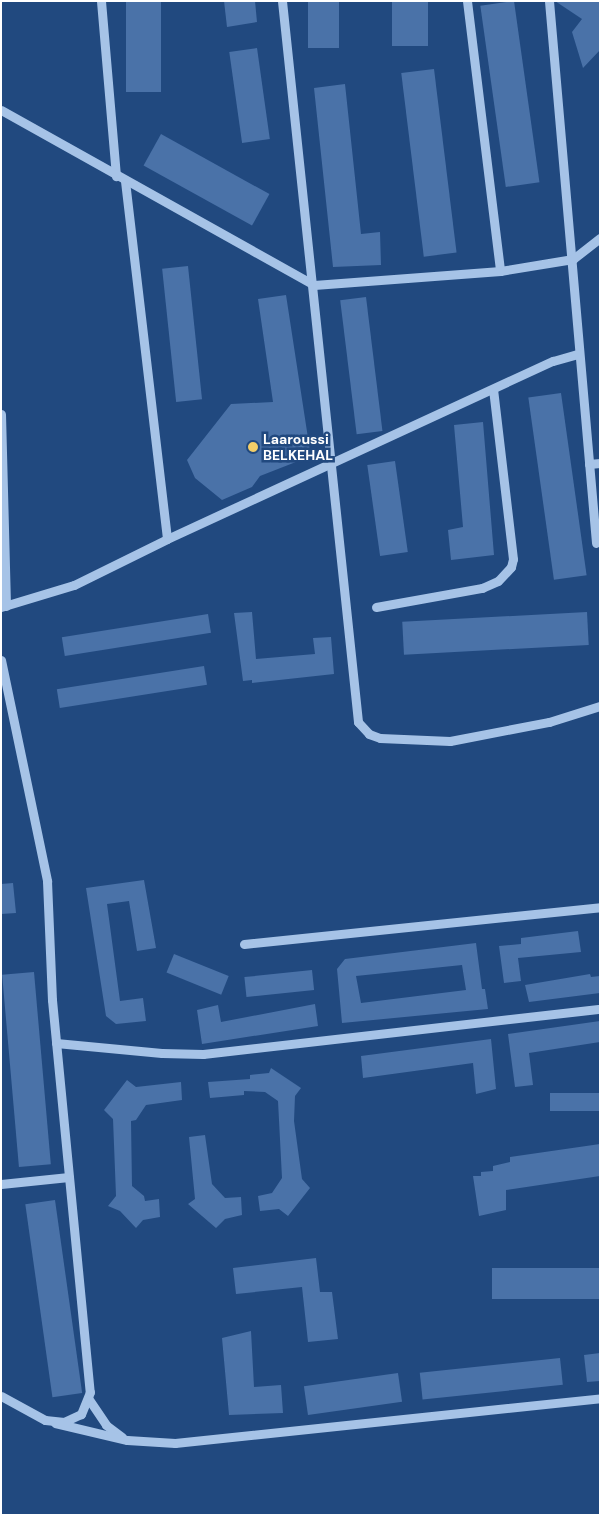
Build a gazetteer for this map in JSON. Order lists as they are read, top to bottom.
{
  "places": ["Laaroussi BELKEHAL"]
}
